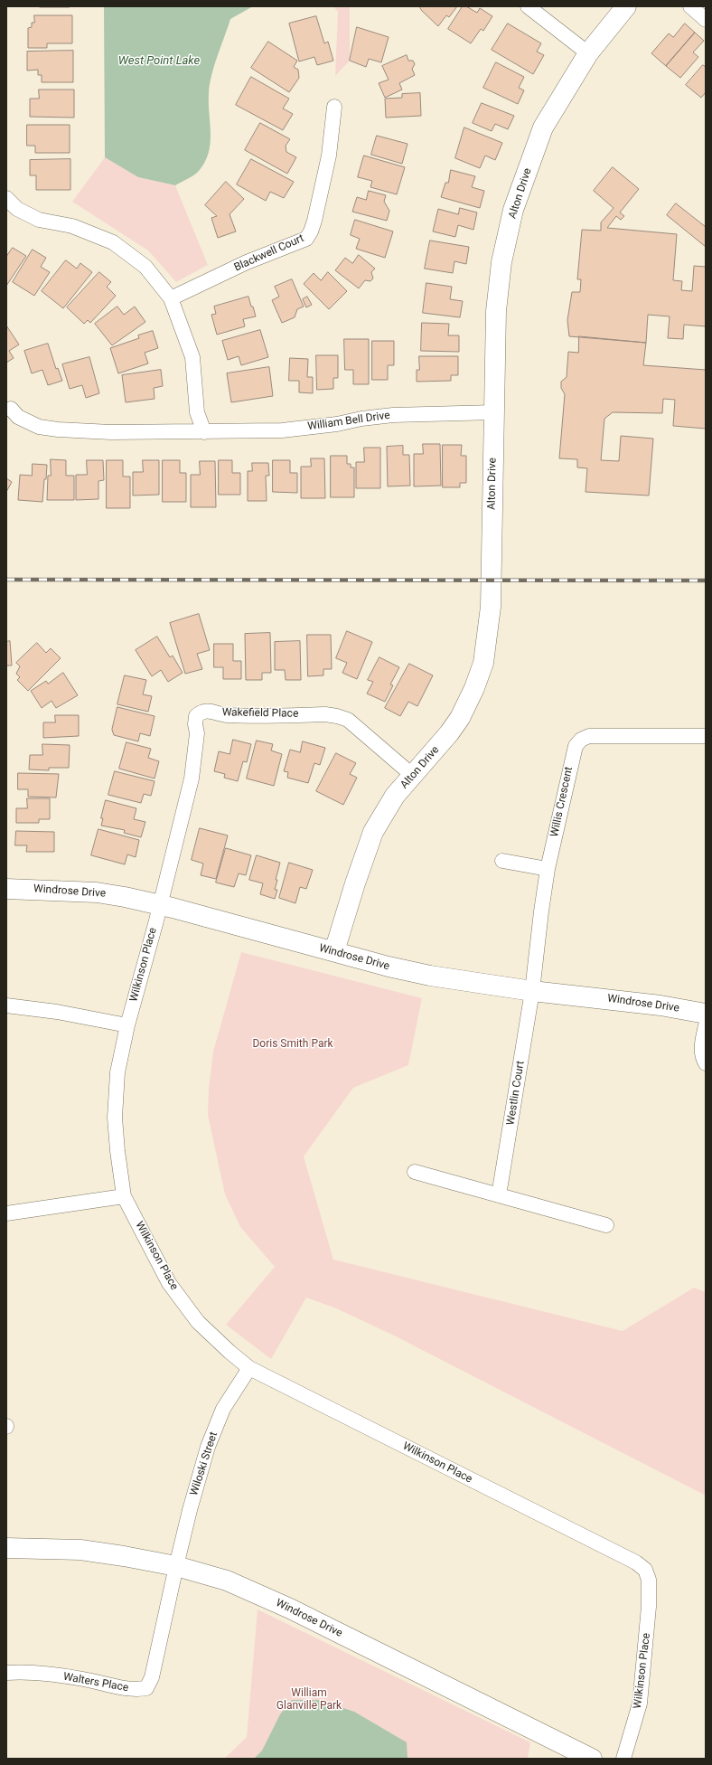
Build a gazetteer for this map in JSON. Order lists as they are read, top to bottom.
{
  "streets": {
    "street": [
      "Alton Drive",
      "Blackwell Court",
      "William Bell Drive",
      "Wakefield Place",
      "Willis Crescent",
      "Windrose Drive",
      "Wilkinson Place",
      "Westlin Court",
      "Wiloski Street",
      "Walters Place"
    ]
  },
  "crossings": [
    ["Alton Drive", "William Bell Drive"],
    ["Alton Drive", "Wakefield Place"],
    ["Alton Drive", "Windrose Drive"],
    ["Wakefield Place", "Windrose Drive"],
    ["Wakefield Place", "Wilkinson Place"],
    ["Willis Crescent", "Windrose Drive"],
    ["Willis Crescent", "Westlin Court"],
    ["Windrose Drive", "Wilkinson Place"],
    ["Windrose Drive", "Westlin Court"],
    ["Windrose Drive", "Wiloski Street"],
    ["Windrose Drive", "Walters Place"],
    ["Wilkinson Place", "Wiloski Street"],
    ["Wiloski Street", "Walters Place"]
  ],
  "water": ["West Point Lake"],
  "parks": ["Doris Smith Park", "William Glanville Park"]
}
